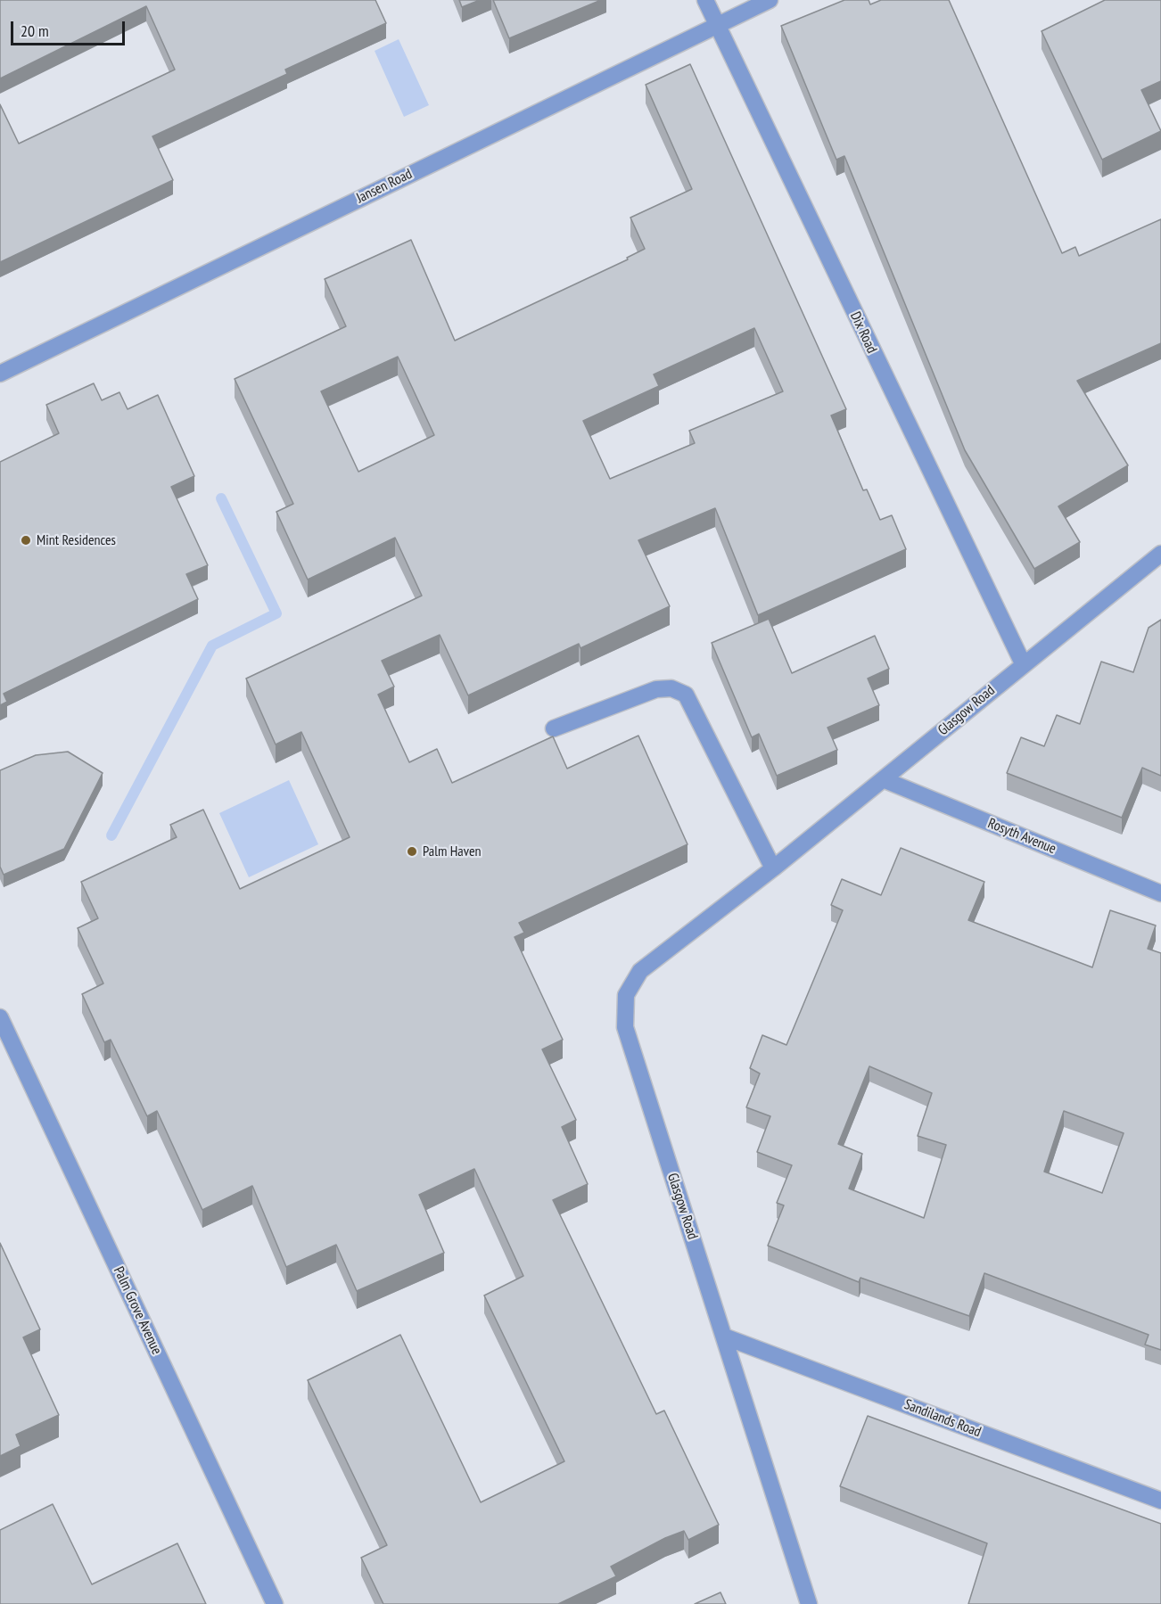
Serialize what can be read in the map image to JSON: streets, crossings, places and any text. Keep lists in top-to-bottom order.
{
  "streets": {
    "street": [
      "Jansen Road",
      "Dix Road",
      "Glasgow Road",
      "Rosyth Avenue",
      "Palm Grove Avenue",
      "Sandilands Road"
    ]
  },
  "crossings": [
    ["Jansen Road", "Dix Road"],
    ["Dix Road", "Glasgow Road"],
    ["Glasgow Road", "Rosyth Avenue"],
    ["Glasgow Road", "Sandilands Road"]
  ],
  "places": ["Mint Residences", "Palm Haven"],
  "scale_bar": "20 m"
}
